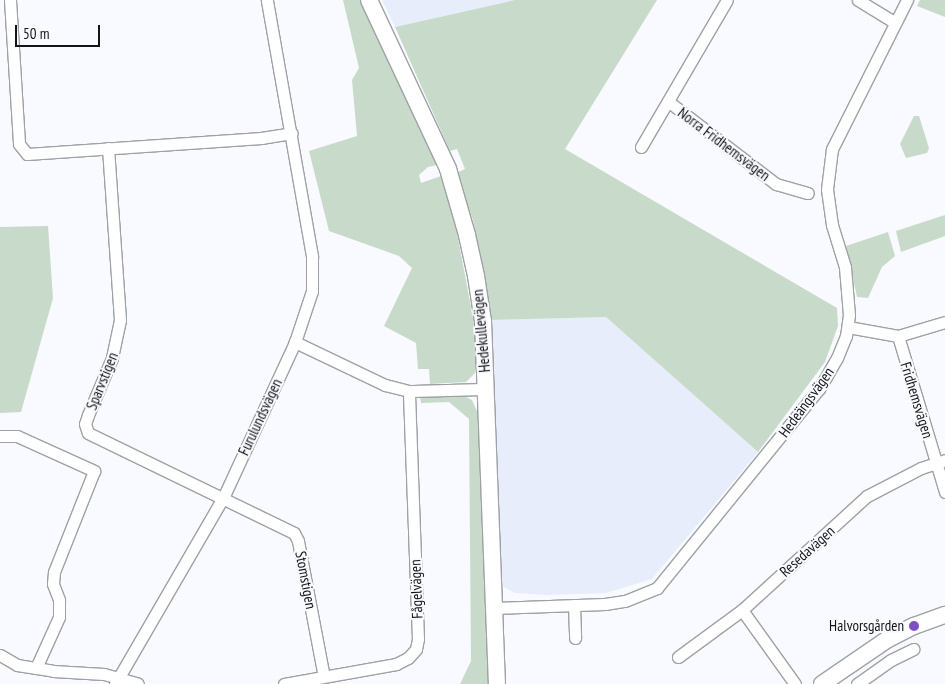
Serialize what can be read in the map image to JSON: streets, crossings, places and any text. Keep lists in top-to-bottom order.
{
  "streets": {
    "street": [
      "Norra Fridhemsvägen",
      "Hedekullevägen",
      "Sparvstigen",
      "Fridhemsvägen",
      "Hedeängsvägen",
      "Furulundsvägen",
      "Resedavägen",
      "Stomstigen",
      "Fågelvägen"
    ]
  },
  "crossings": [
    ["Hedekullevägen", "Hedeängsvägen"],
    ["Sparvstigen", "Furulundsvägen"],
    ["Sparvstigen", "Stomstigen"],
    ["Fridhemsvägen", "Resedavägen"],
    ["Furulundsvägen", "Stomstigen"],
    ["Stomstigen", "Fågelvägen"]
  ],
  "places": ["Halvorsgården"],
  "scale_bar": "50 m"
}
